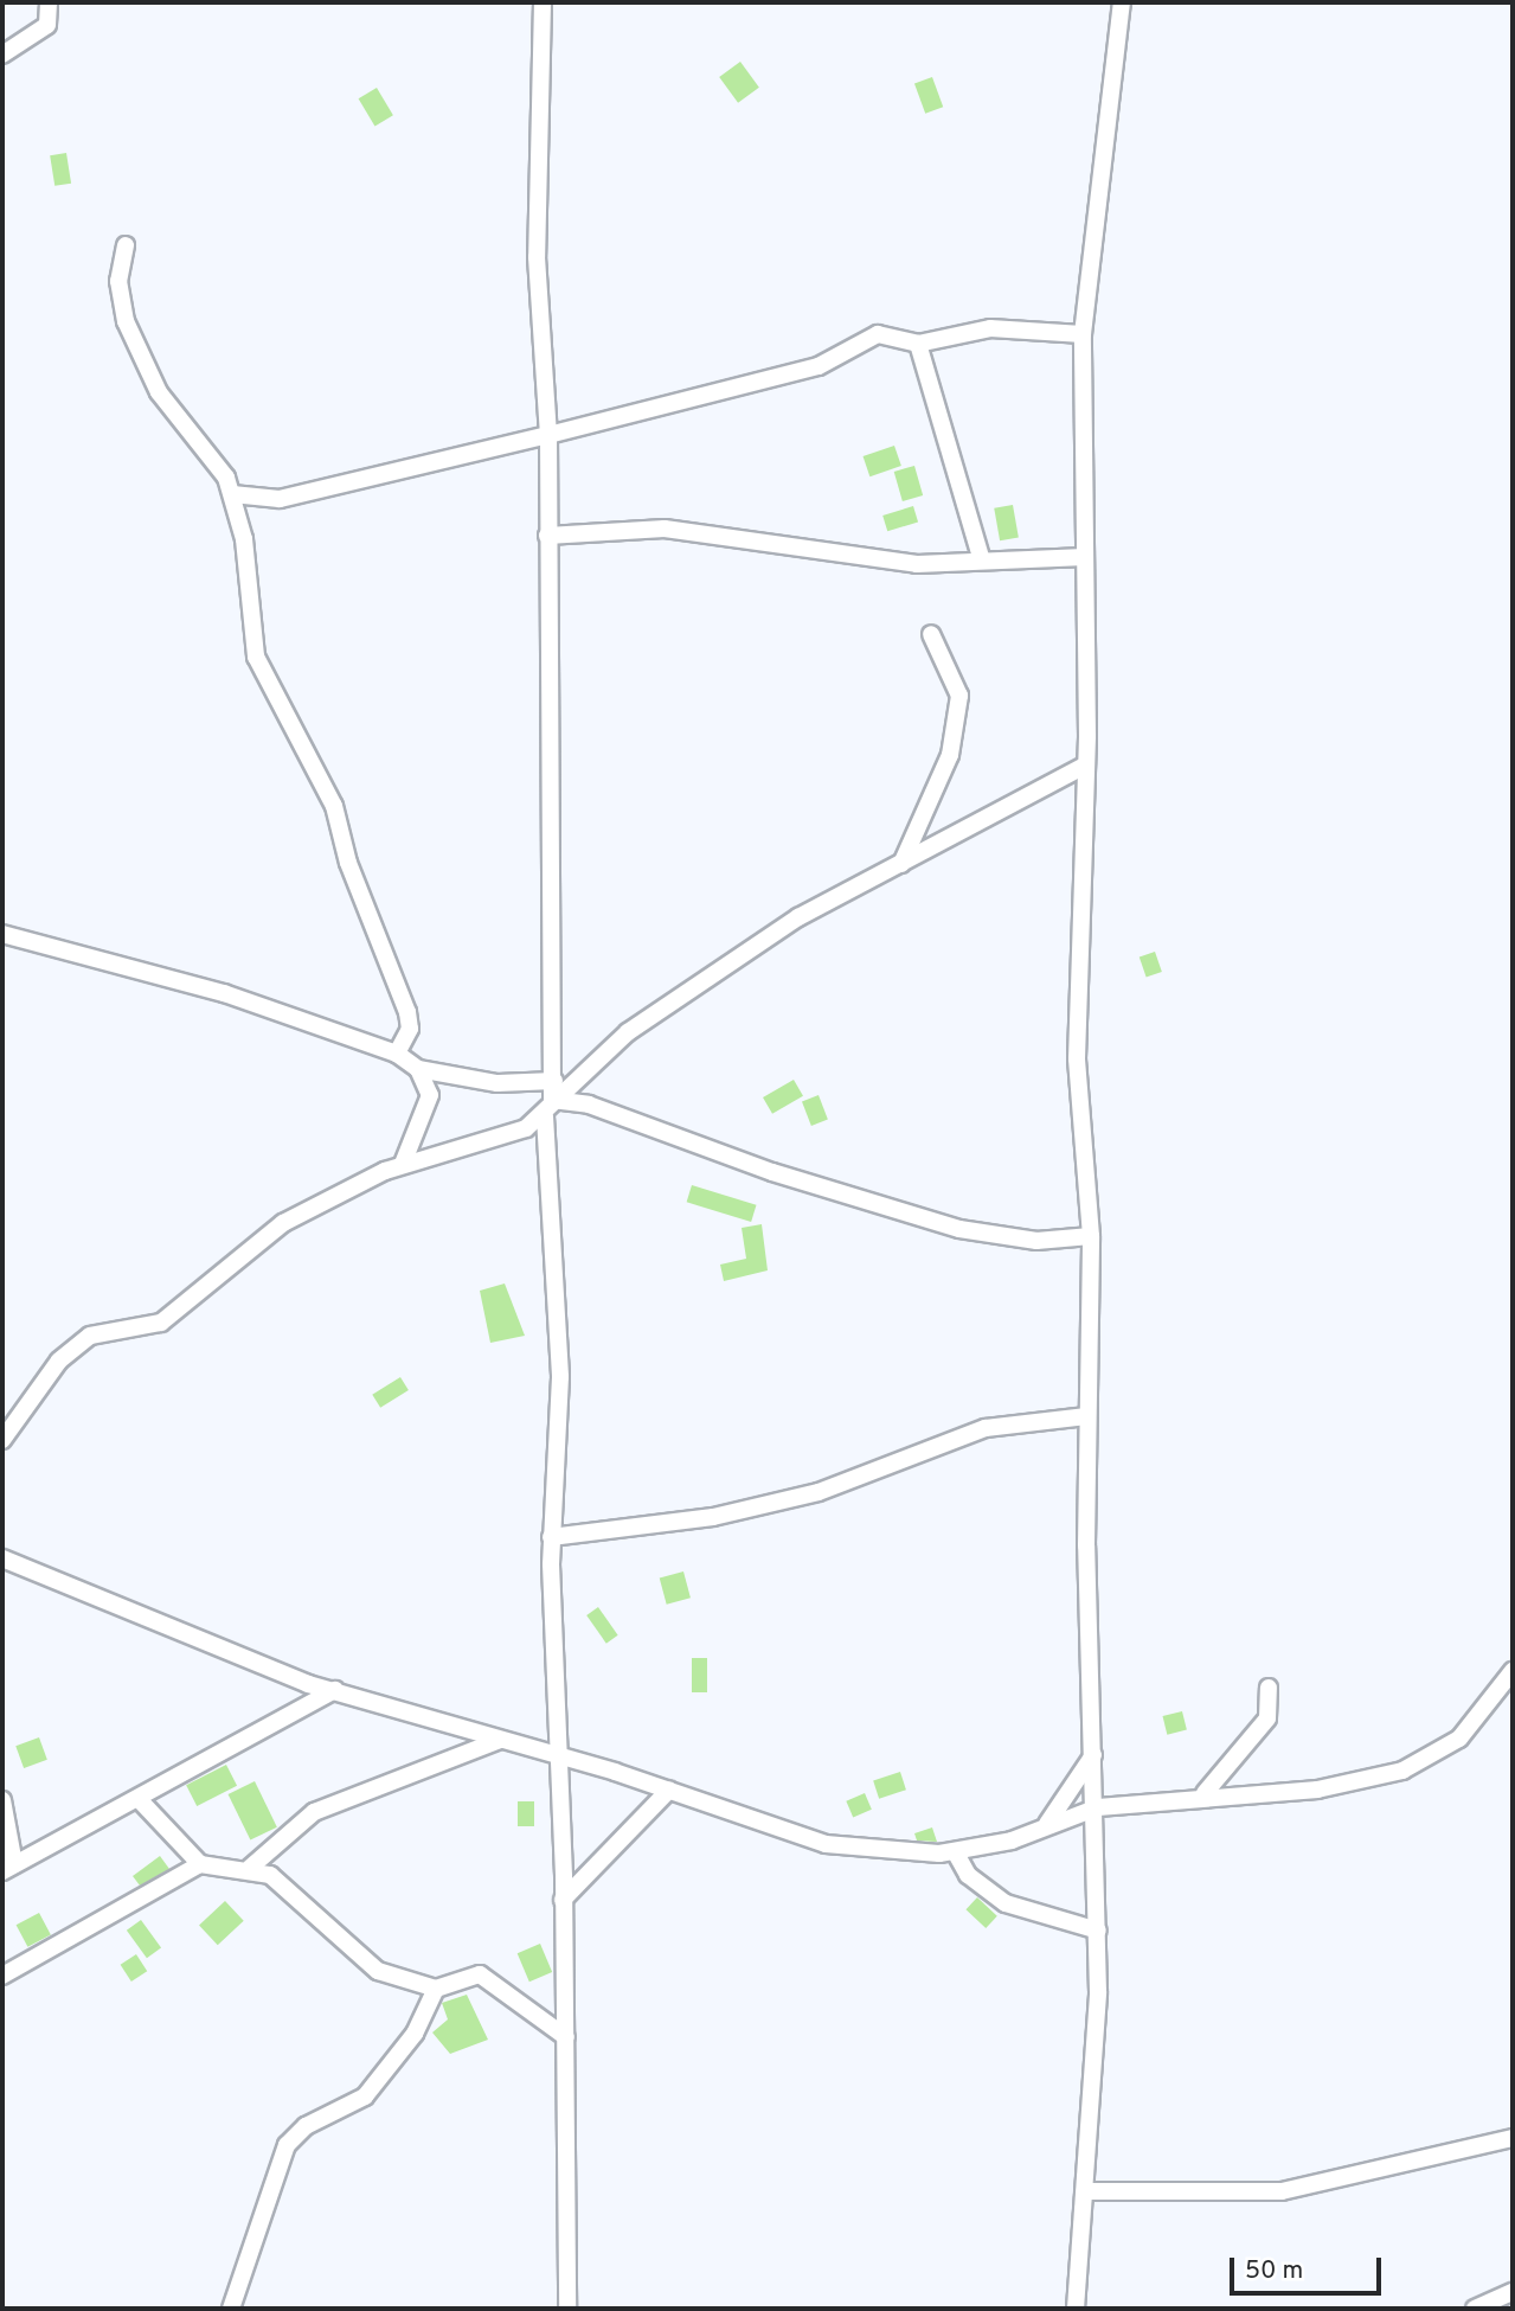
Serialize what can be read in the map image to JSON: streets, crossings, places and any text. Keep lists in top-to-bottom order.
{
  "scale_bar": "50 m"
}
